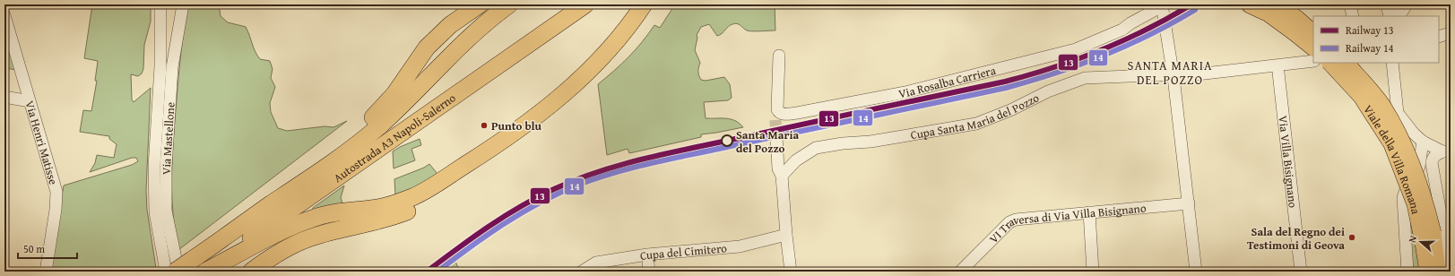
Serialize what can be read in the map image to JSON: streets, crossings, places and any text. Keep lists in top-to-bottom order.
{
  "streets": {
    "highway": ["Autostrada A3 Napoli-Salerno"],
    "main road": ["Viale della Villa Romana"],
    "street": [
      "Via Rosalba Carriera",
      "Cupa Santa Maria del Pozzo",
      "Via Mastellone",
      "Via Henri Matisse",
      "Via Villa Bisignano",
      "VI Traversa di Via Villa Bisignano",
      "Cupa del Cimitero"
    ]
  },
  "districts": ["SANTA MARIA DEL POZZO"],
  "places": ["Punto blu", "Santa Maria del Pozzo", "Sala del Regno dei Testimoni di Geova"],
  "lines": ["rail line 13", "rail line 14"],
  "legend": ["Railway 13", "Railway 14"],
  "scale_bar": "50 m",
  "north": "left"
}
